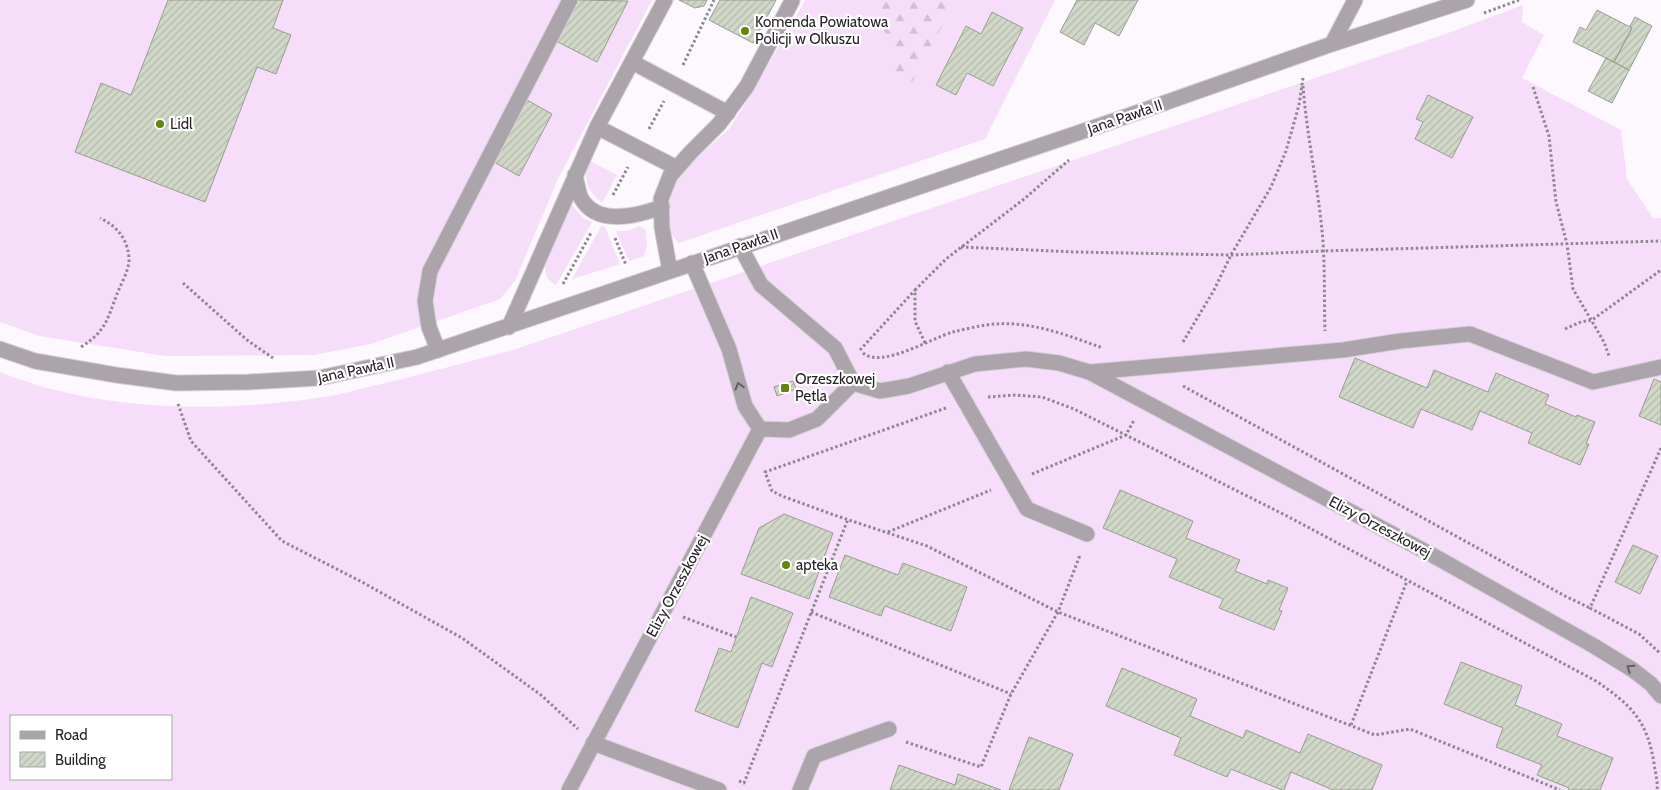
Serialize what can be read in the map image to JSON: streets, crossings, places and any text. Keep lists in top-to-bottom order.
{
  "streets": {
    "street": ["Jana Pawła II", "Elizy Orzeszkowej"]
  },
  "places": {
    "other": ["Komenda Powiatowa Policji w Olkuszu", "Lidl", "apteka"],
    "transit": ["Orzeszkowej Pętla"]
  },
  "legend": ["Road", "Building"]
}
